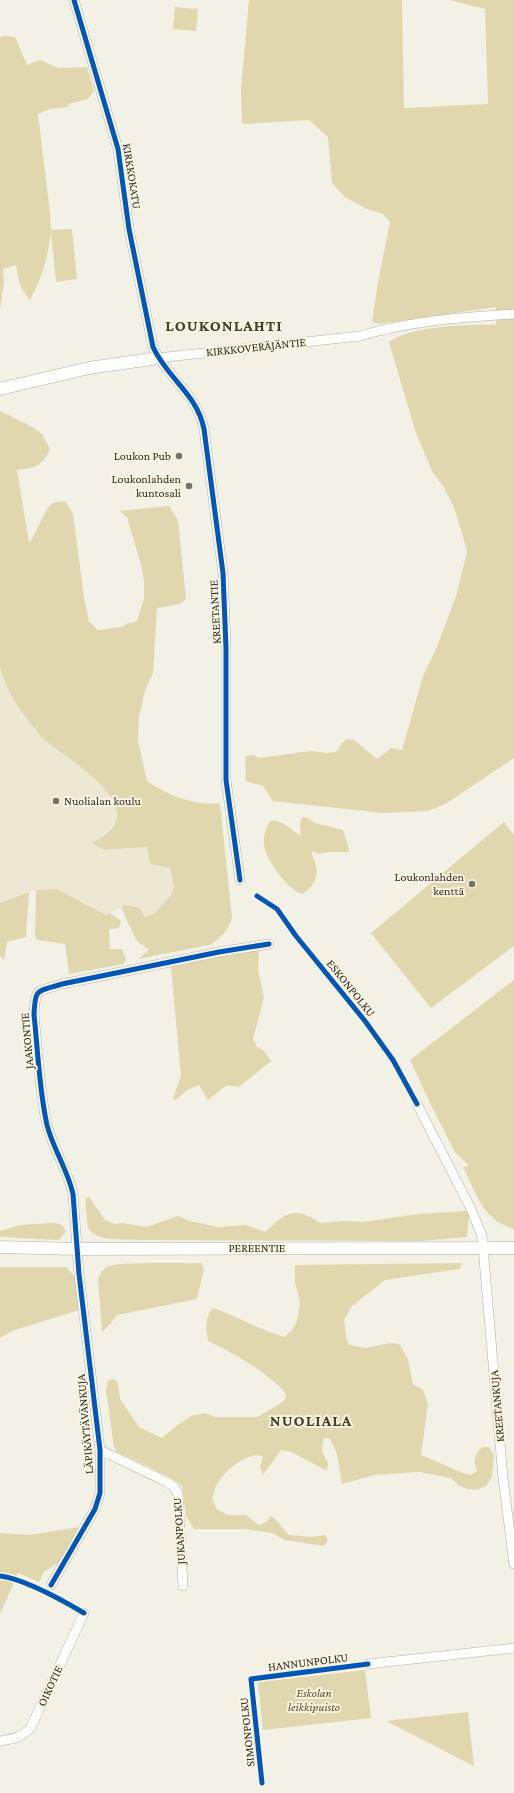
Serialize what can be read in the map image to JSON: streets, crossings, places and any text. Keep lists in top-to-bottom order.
{
  "streets": {
    "street": [
      "KIRKKOKATU",
      "KIRKKOVERÄJÄNTIE",
      "KREETANTIE",
      "JAAKONTIE",
      "PEREENTIE",
      "KREETANKUJA",
      "LÄPIKÄYTÄVÄNKUJA",
      "JUKANPOLKU",
      "OIKOTIE"
    ],
    "cycle path": ["ESKONPOLKU", "HANNUNPOLKU"]
  },
  "crossings": [
    ["KIRKKOKATU", "KIRKKOVERÄJÄNTIE"],
    ["KIRKKOKATU", "KREETANTIE"],
    ["KIRKKOVERÄJÄNTIE", "KREETANTIE"],
    ["JAAKONTIE", "PEREENTIE"],
    ["JAAKONTIE", "LÄPIKÄYTÄVÄNKUJA"],
    ["PEREENTIE", "KREETANKUJA"],
    ["PEREENTIE", "LÄPIKÄYTÄVÄNKUJA"],
    ["LÄPIKÄYTÄVÄNKUJA", "JUKANPOLKU"]
  ],
  "districts": ["LOUKONLAHTI", "NUOLIALA"],
  "parks": ["Eskolan leikkipuisto"],
  "places": [
    "Loukon Pub",
    "Loukonlahden kuntosali",
    "Nuolialan koulu",
    "Loukonlahden kenttä"
  ]
}
